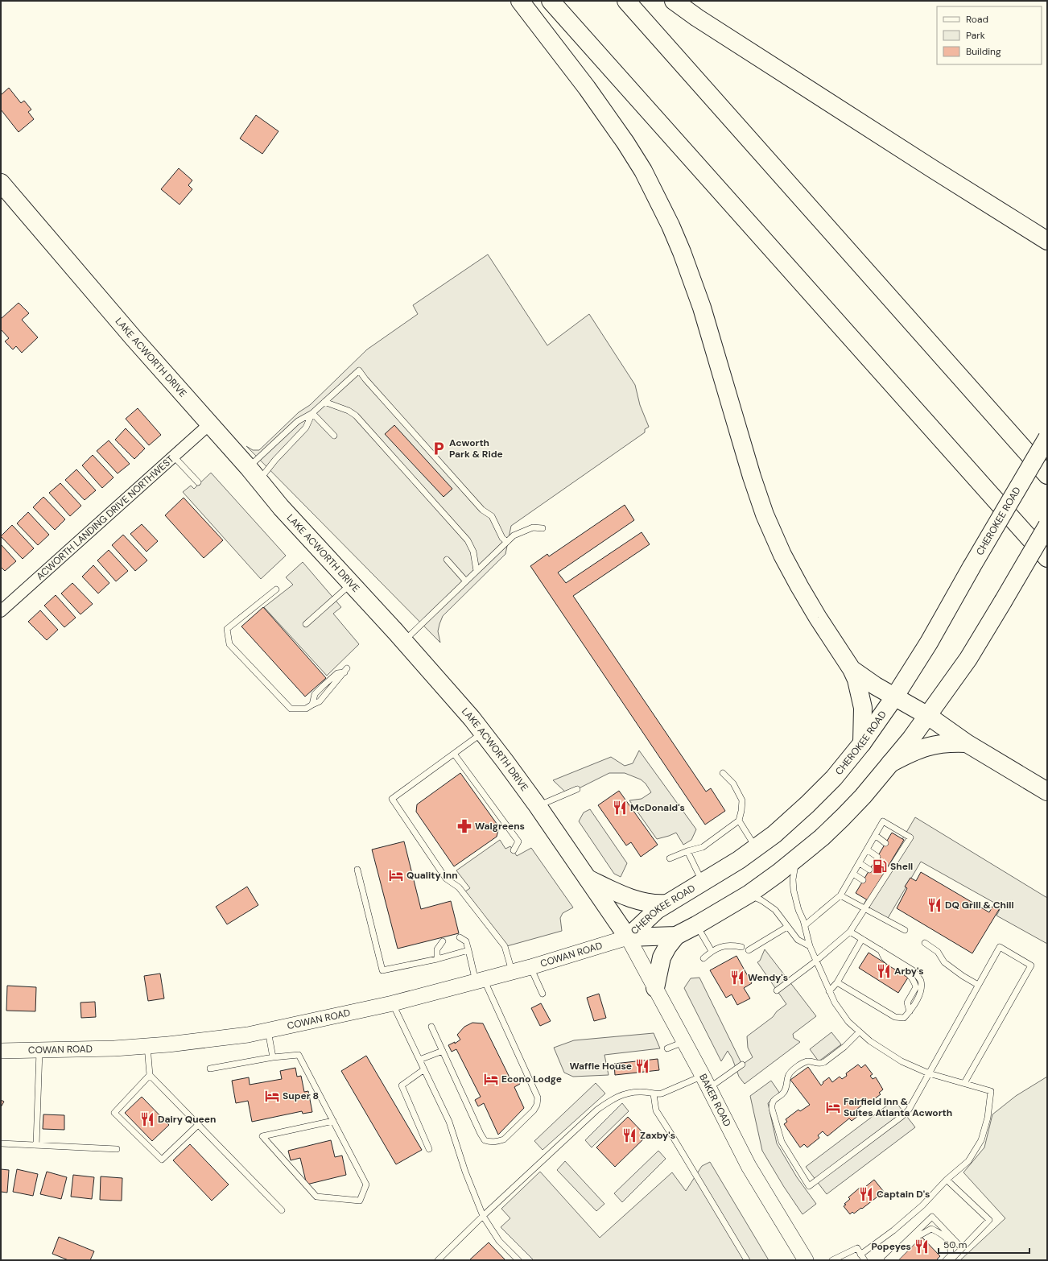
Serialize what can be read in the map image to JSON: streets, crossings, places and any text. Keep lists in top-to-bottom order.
{
  "streets": {
    "main road": [
      "LAKE ACWORTH DRIVE",
      "CHEROKEE ROAD",
      "COWAN ROAD",
      "BAKER ROAD"
    ],
    "street": ["ACWORTH LANDING DRIVE NORTHWEST"]
  },
  "crossings": [
    ["LAKE ACWORTH DRIVE", "ACWORTH LANDING DRIVE NORTHWEST"],
    ["LAKE ACWORTH DRIVE", "CHEROKEE ROAD"],
    ["LAKE ACWORTH DRIVE", "COWAN ROAD"],
    ["LAKE ACWORTH DRIVE", "BAKER ROAD"],
    ["CHEROKEE ROAD", "COWAN ROAD"],
    ["CHEROKEE ROAD", "BAKER ROAD"],
    ["COWAN ROAD", "BAKER ROAD"]
  ],
  "places": {
    "parking": ["Acworth Park & Ride"],
    "restaurant": [
      "McDonald's",
      "DQ Grill & Chill",
      "Arby's",
      "Wendy's",
      "Waffle House",
      "Dairy Queen",
      "Zaxby's",
      "Captain D's",
      "Popeyes"
    ],
    "pharmacy": ["Walgreens"],
    "fuel station": ["Shell"],
    "hotel": [
      "Quality Inn",
      "Econo Lodge",
      "Super 8",
      "Fairfield Inn & Suites Atlanta Acworth"
    ]
  },
  "legend": ["Road", "Park", "Building"],
  "scale_bar": "50 m"
}
